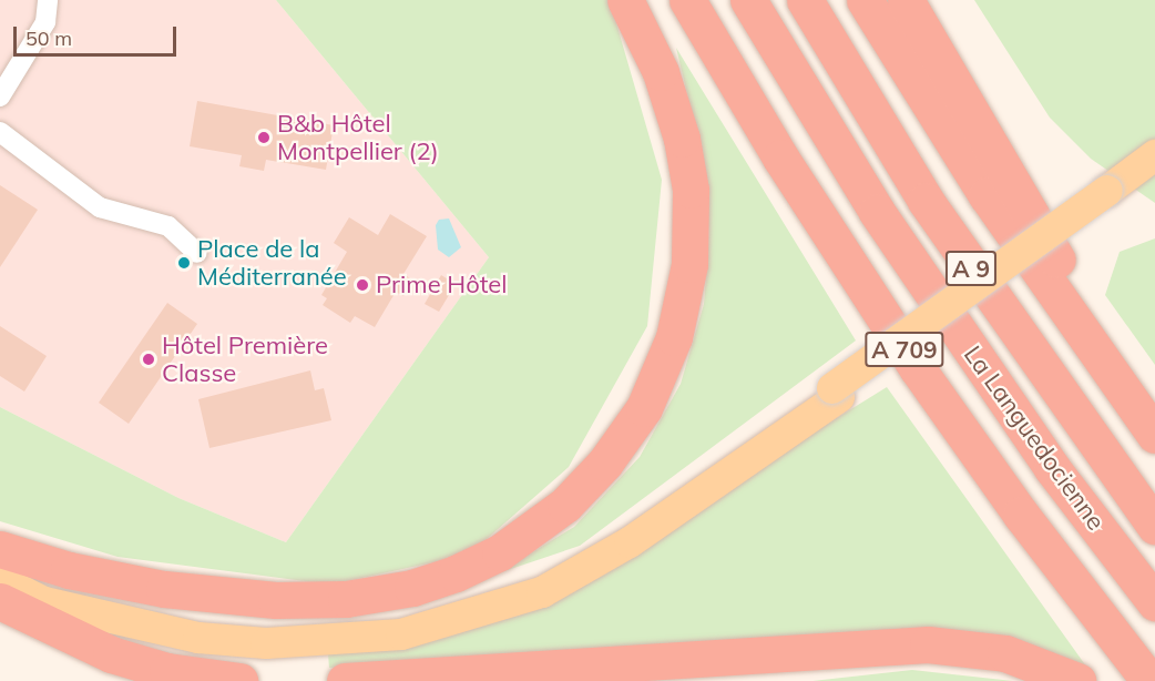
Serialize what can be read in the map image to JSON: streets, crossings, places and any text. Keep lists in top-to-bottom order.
{
  "streets": {
    "highway": ["A 9", "A 709", "La Languedocienne"]
  },
  "places": [
    "B&b Hôtel Montpellier (2)",
    "Place de la Méditerranée",
    "Prime Hôtel",
    "Hôtel Première Classe"
  ],
  "scale_bar": "50 m"
}
